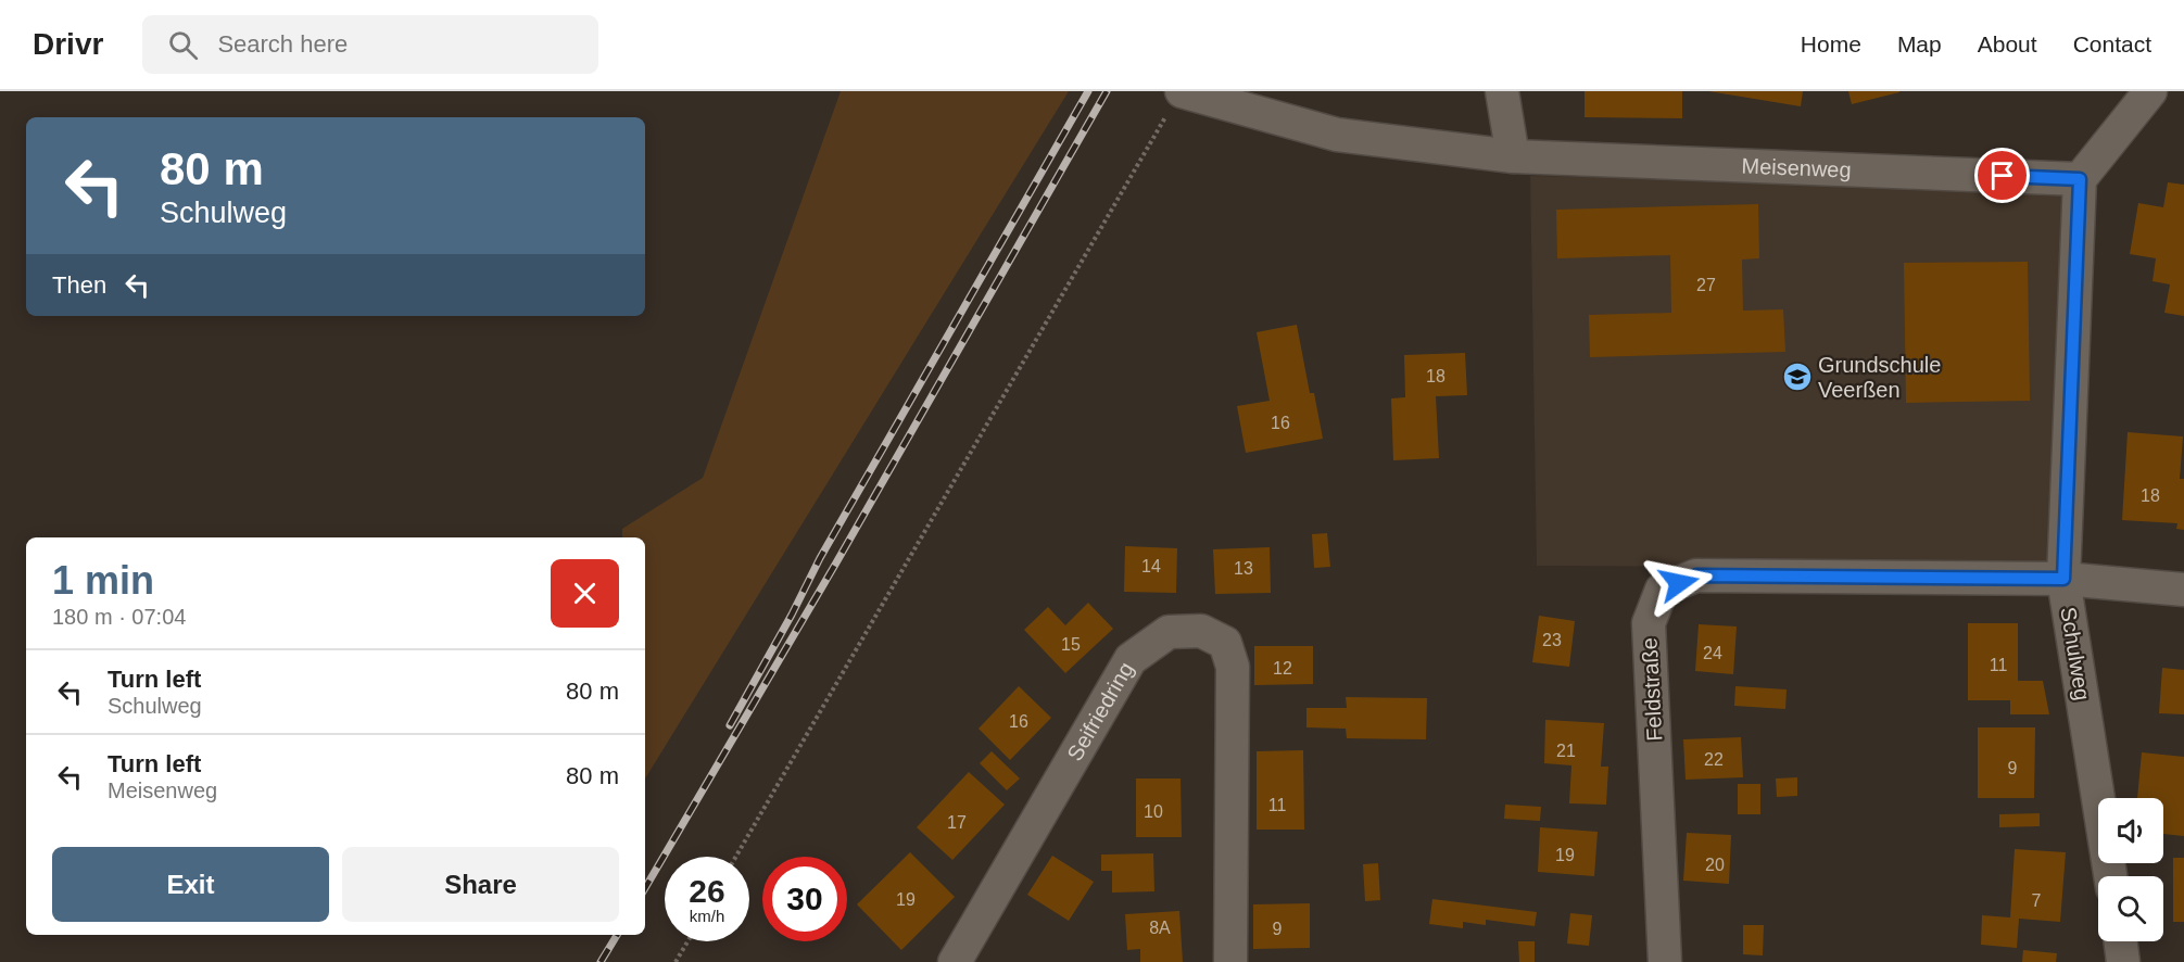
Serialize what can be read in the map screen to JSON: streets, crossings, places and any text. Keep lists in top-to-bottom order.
{
  "streets": {
    "street": [
      "Meisenweg",
      "Schulweg",
      "Feldstraße",
      "Seifriedring"
    ]
  },
  "crossings": [
    ["Meisenweg", "Schulweg"],
    ["Schulweg", "Feldstraße"]
  ],
  "places": {
    "school or university": ["Grundschule Veerßen"]
  },
  "house_numbers": [
    "27",
    "18",
    "16",
    "18",
    "14",
    "13",
    "23",
    "15",
    "24",
    "11",
    "12",
    "16",
    "21",
    "22",
    "9",
    "11",
    "10",
    "17",
    "19",
    "20",
    "19",
    "7",
    "8A",
    "9"
  ],
  "page": {
    "header": "Drivr",
    "search": "Search here",
    "nav": [
      "Home",
      "Map",
      "About",
      "Contact"
    ],
    "turn": ["80 m", "Schulweg"],
    "then": "Then",
    "heading": ["1 min", "180 m · 07:04"],
    "list": [
      {
        "name": "Turn left",
        "note": "Schulweg",
        "value": "80 m"
      },
      {
        "name": "Turn left",
        "note": "Meisenweg",
        "value": "80 m"
      }
    ],
    "buttons": ["Exit", "Share"],
    "speed": "26 km/h",
    "limit": "30"
  }
}
